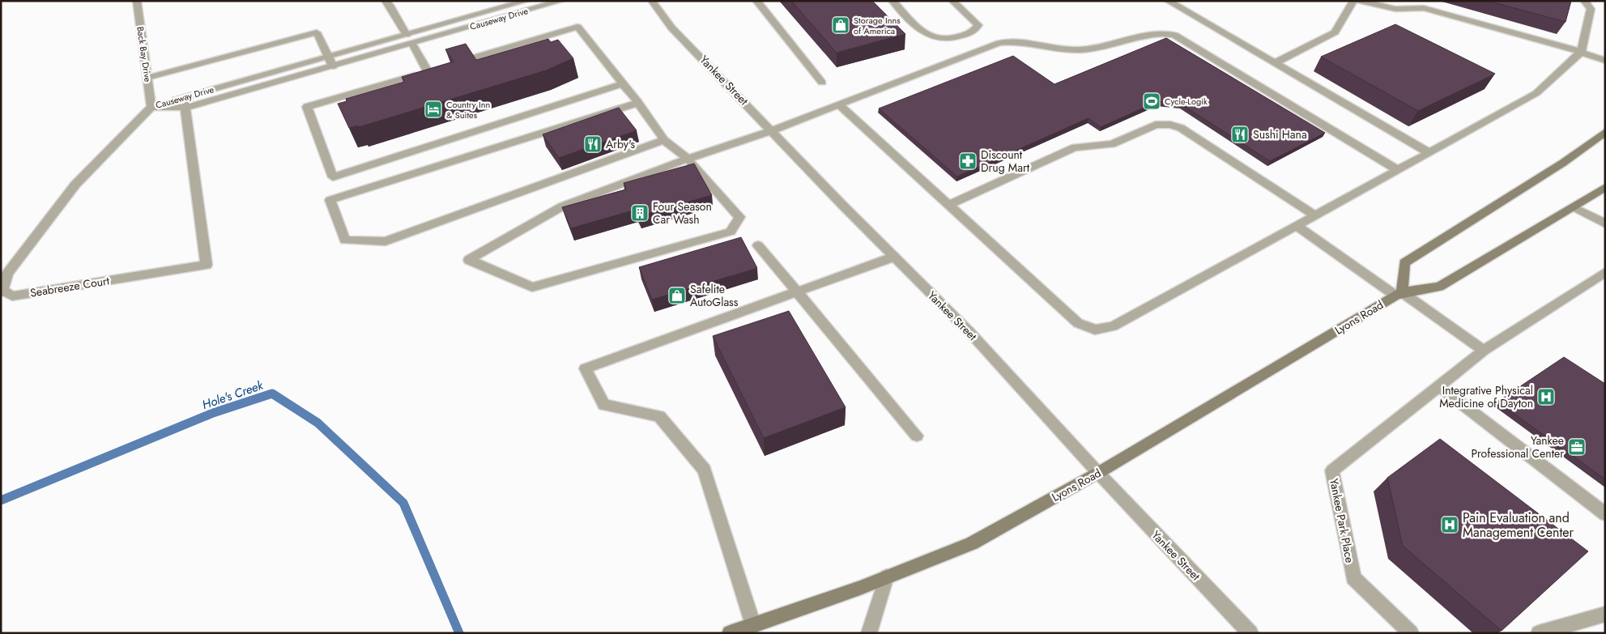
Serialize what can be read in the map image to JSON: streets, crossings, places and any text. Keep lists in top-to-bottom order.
{
  "streets": {
    "main road": ["Lyons Road"],
    "street": [
      "Causeway Drive",
      "Back Bay Drive",
      "Yankee Street",
      "Seabreeze Court",
      "Yankee Park Place"
    ]
  },
  "crossings": [
    ["Causeway Drive", "Back Bay Drive"],
    ["Causeway Drive", "Seabreeze Court"],
    ["Back Bay Drive", "Seabreeze Court"],
    ["Yankee Street", "Lyons Road"]
  ],
  "water": ["Hole's Creek"],
  "places": {
    "shop": ["Storage Inns of America", "Safelite AutoGlass"],
    "sports": ["Cycle-Logik"],
    "hotel": ["Country Inn & Suites"],
    "restaurant": ["Sushi Hana", "Arby's"],
    "pharmacy": ["Discount Drug Mart"],
    "building": ["Four Season Car Wash"],
    "hospital": ["Integrative Physical Medicine of Dayton", "Pain Evaluation and Management Center"],
    "office": ["Yankee Professional Center"]
  }
}
